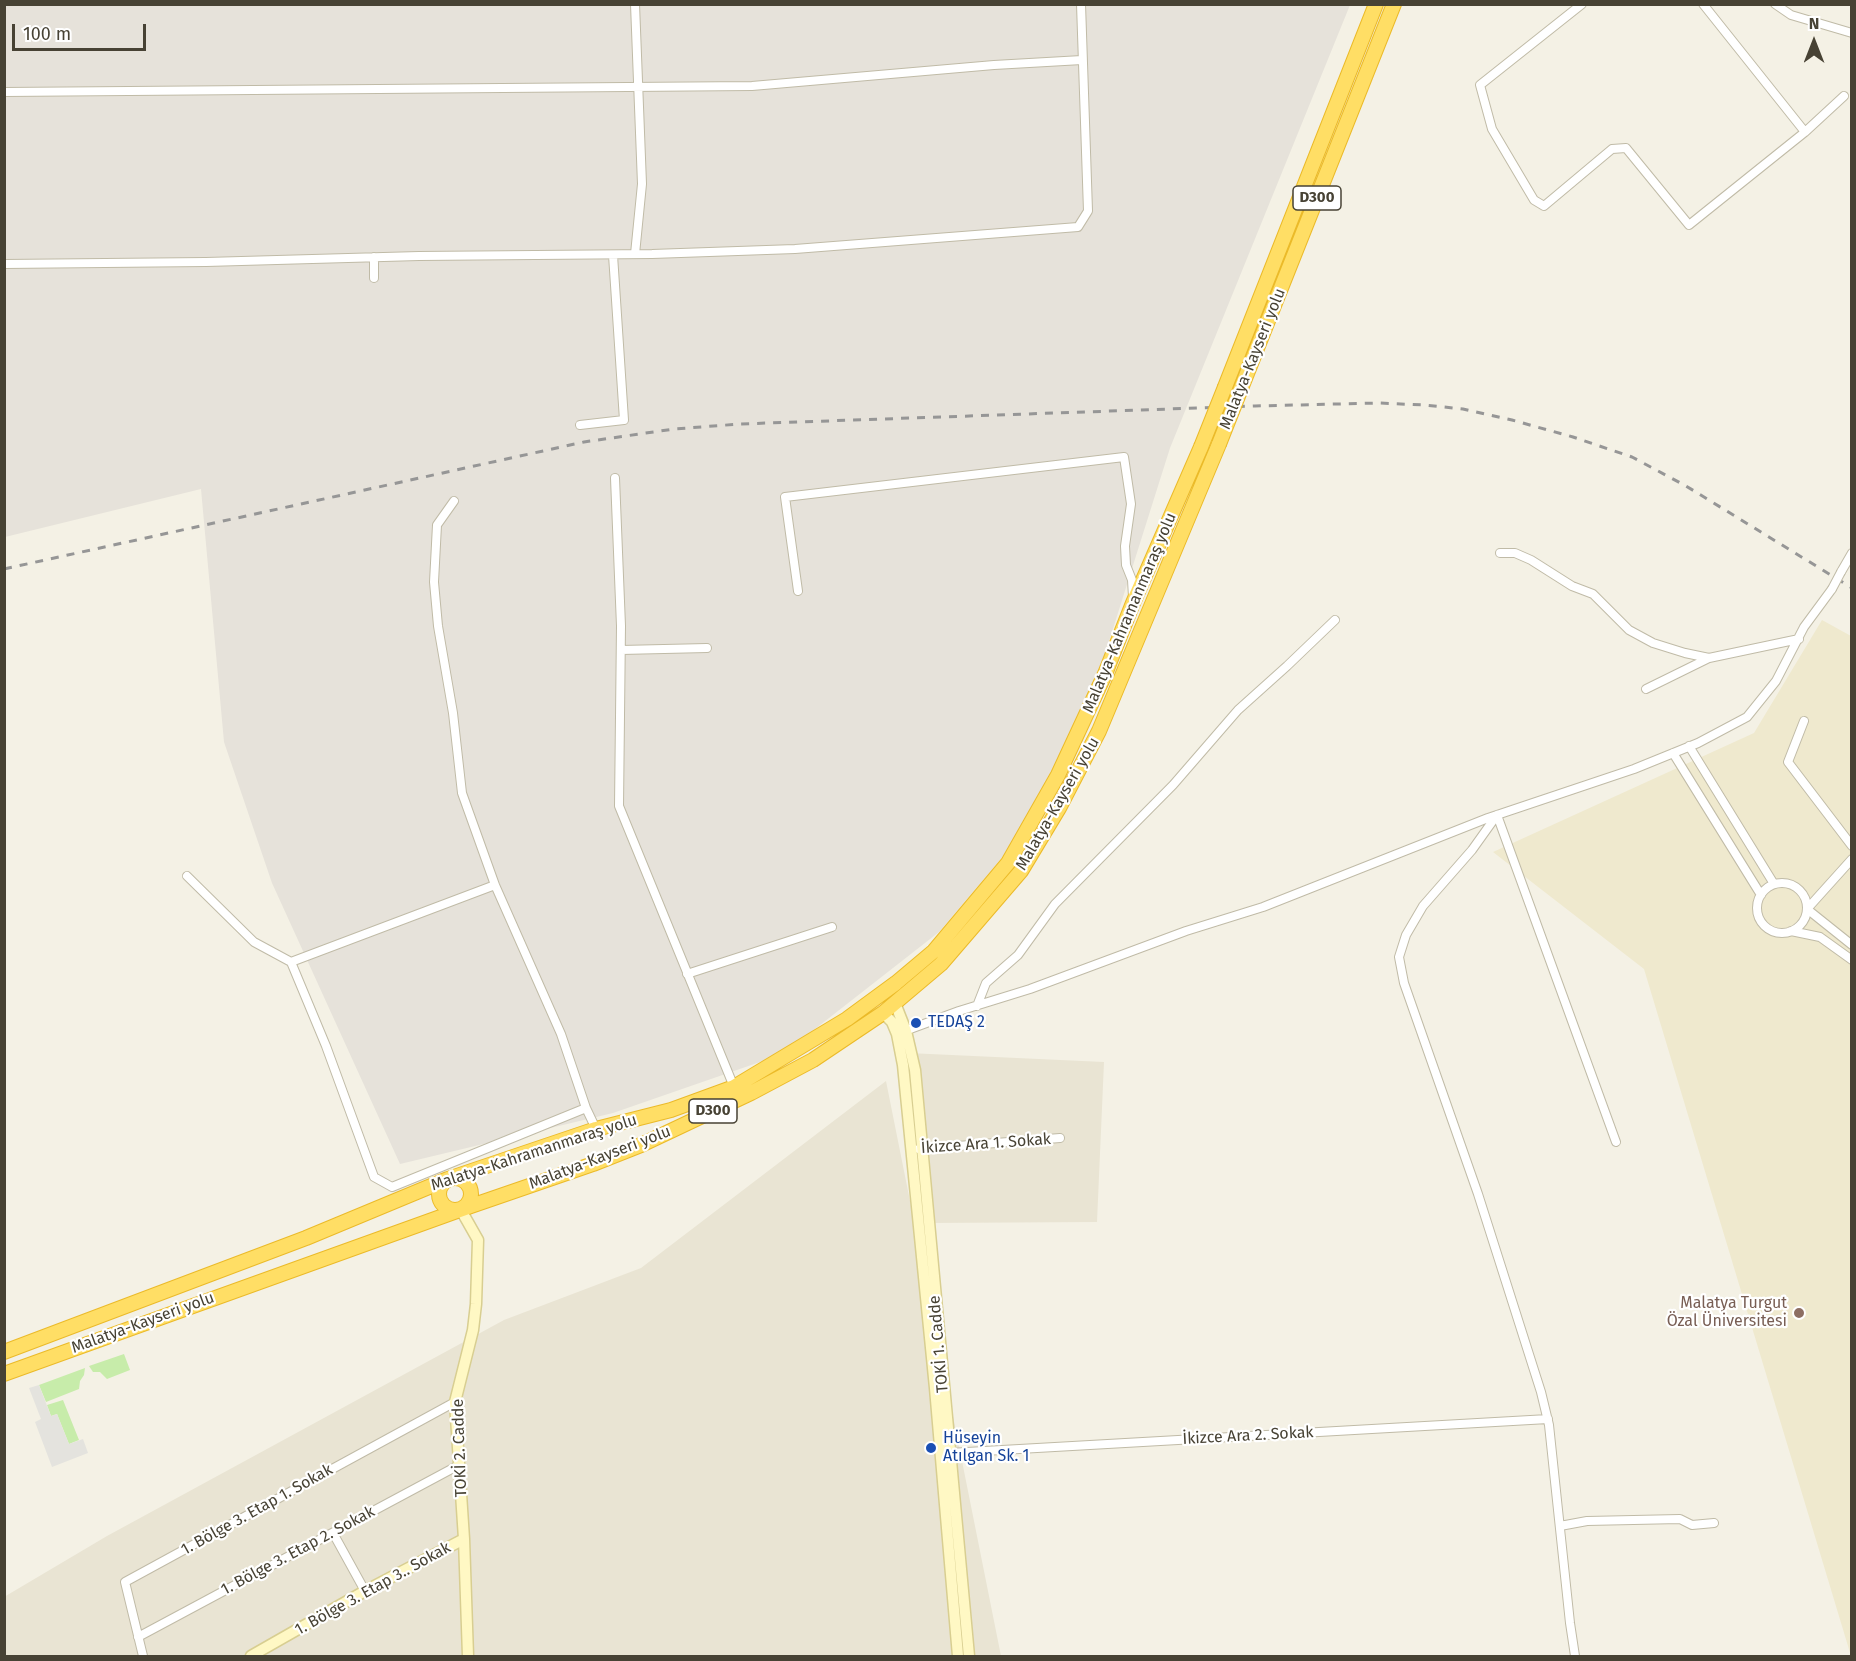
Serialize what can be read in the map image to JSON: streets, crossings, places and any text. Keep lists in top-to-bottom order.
{
  "streets": {
    "highway": ["D300", "Malatya-Kayseri yolu", "Malatya-Kahramanmaraş yolu"],
    "main road": ["TOKİ 1. Cadde", "TOKİ 2. Cadde", "1. Bölge 3. Etap 3.. Sokak"],
    "street": [
      "İkizce Ara 1. Sokak",
      "İkizce Ara 2. Sokak",
      "1. Bölge 3. Etap 1. Sokak",
      "1. Bölge 3. Etap 2. Sokak"
    ]
  },
  "crossings": [
    ["Malatya-Kayseri yolu", "Malatya-Kahramanmaraş yolu"],
    ["Malatya-Kayseri yolu", "TOKİ 2. Cadde"],
    ["Malatya-Kahramanmaraş yolu", "TOKİ 2. Cadde"],
    ["İkizce Ara 1. Sokak", "TOKİ 1. Cadde"],
    ["TOKİ 1. Cadde", "İkizce Ara 2. Sokak"],
    ["TOKİ 2. Cadde", "1. Bölge 3. Etap 1. Sokak"],
    ["TOKİ 2. Cadde", "1. Bölge 3. Etap 2. Sokak"],
    ["TOKİ 2. Cadde", "1. Bölge 3. Etap 3.. Sokak"],
    ["1. Bölge 3. Etap 1. Sokak", "1. Bölge 3. Etap 2. Sokak"]
  ],
  "places": ["TEDAŞ 2", "Malatya Turgut Özal Üniversitesi", "Hüseyin Atılgan Sk. 1"],
  "scale_bar": "100 m",
  "north": "top"
}
